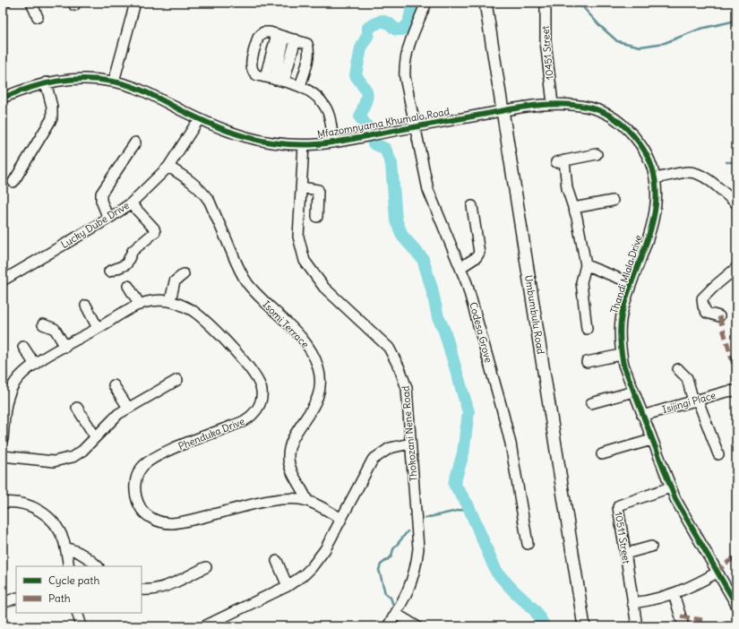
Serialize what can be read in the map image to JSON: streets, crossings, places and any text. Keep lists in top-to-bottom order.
{
  "streets": {
    "main road": ["Umbumbulu Road"],
    "street": [
      "10451 Street",
      "Mfazomnyama Khumalo Road",
      "Lucky Dube Drive",
      "Thandi Mlala Drive",
      "Isomi Terrace",
      "Codesa Grove",
      "Isijingi Place",
      "Phenduka Drive",
      "Thokozani Nene Road",
      "10511 Street"
    ]
  },
  "crossings": [
    ["10451 Street", "Thandi Mlala Drive"],
    ["Mfazomnyama Khumalo Road", "Lucky Dube Drive"],
    ["Mfazomnyama Khumalo Road", "Thandi Mlala Drive"],
    ["Mfazomnyama Khumalo Road", "Umbumbulu Road"],
    ["Mfazomnyama Khumalo Road", "Codesa Grove"],
    ["Mfazomnyama Khumalo Road", "Thokozani Nene Road"],
    ["Lucky Dube Drive", "Isomi Terrace"],
    ["Thandi Mlala Drive", "Umbumbulu Road"],
    ["Thandi Mlala Drive", "Isijingi Place"],
    ["Thandi Mlala Drive", "10511 Street"],
    ["Isomi Terrace", "Phenduka Drive"]
  ],
  "legend": ["Cycle path", "Path"]
}
